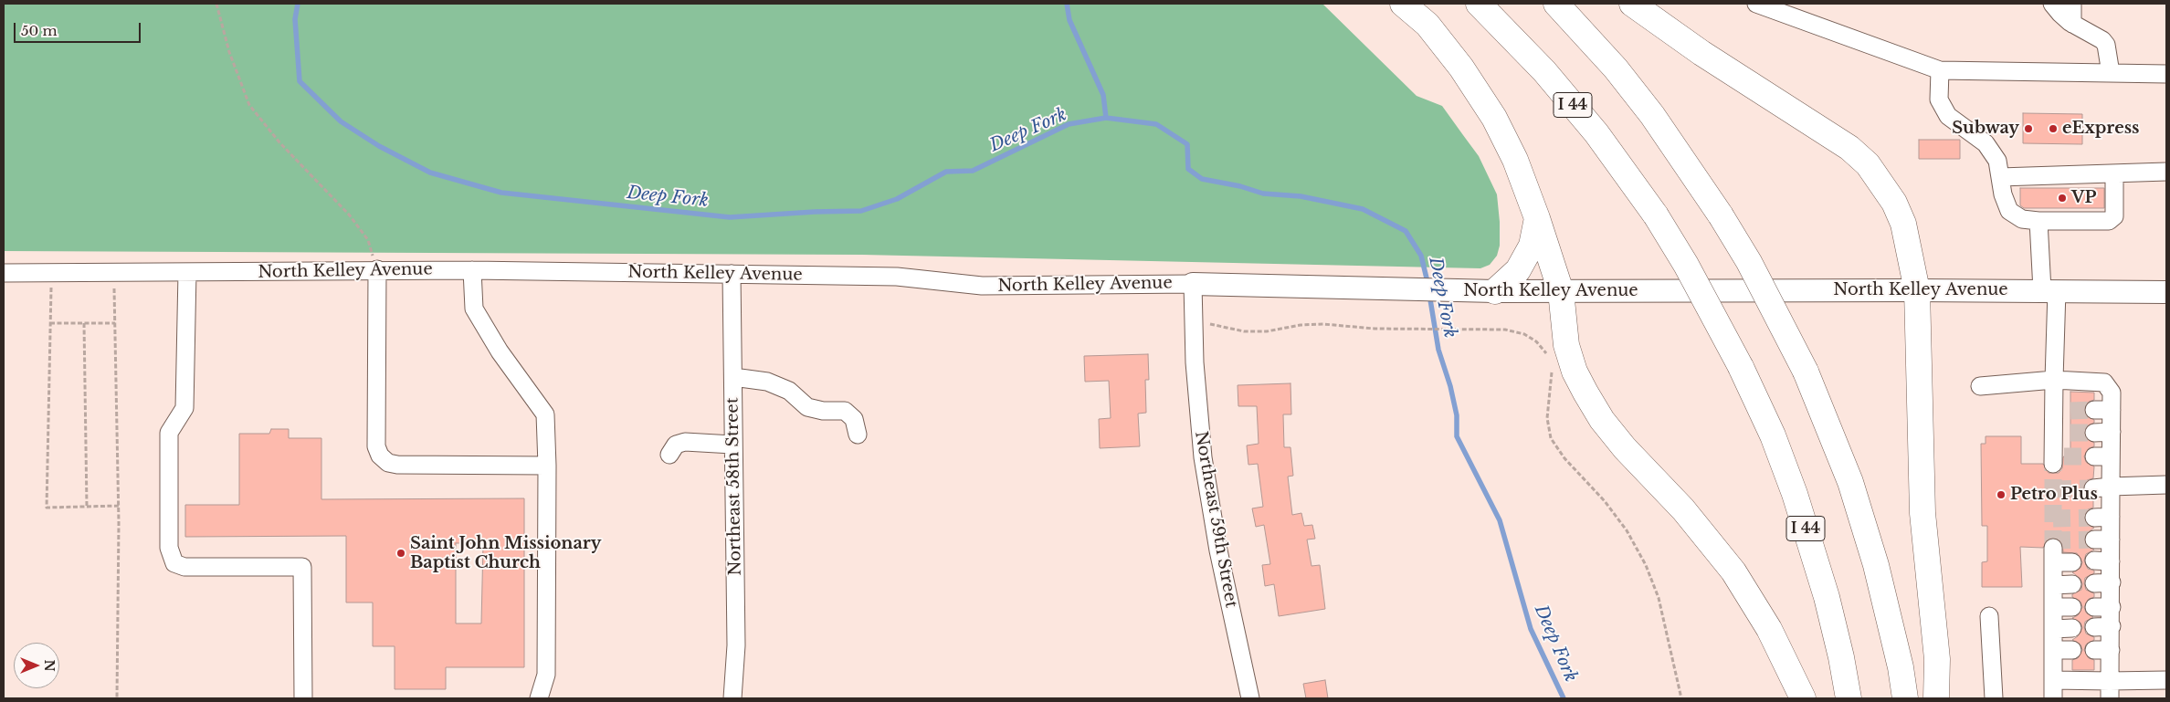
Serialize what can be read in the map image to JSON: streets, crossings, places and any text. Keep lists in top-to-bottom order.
{
  "streets": {
    "highway": ["I 44"],
    "main road": ["North Kelley Avenue"],
    "street": ["Northeast 58th Street", "Northeast 59th Street"]
  },
  "crossings": [
    ["North Kelley Avenue", "Northeast 58th Street"],
    ["North Kelley Avenue", "Northeast 59th Street"]
  ],
  "water": ["Deep Fork"],
  "places": [
    "Subway",
    "eExpress",
    "VP",
    "Petro Plus",
    "Saint John Missionary Baptist Church"
  ],
  "scale_bar": "50 m",
  "north": "right"
}
